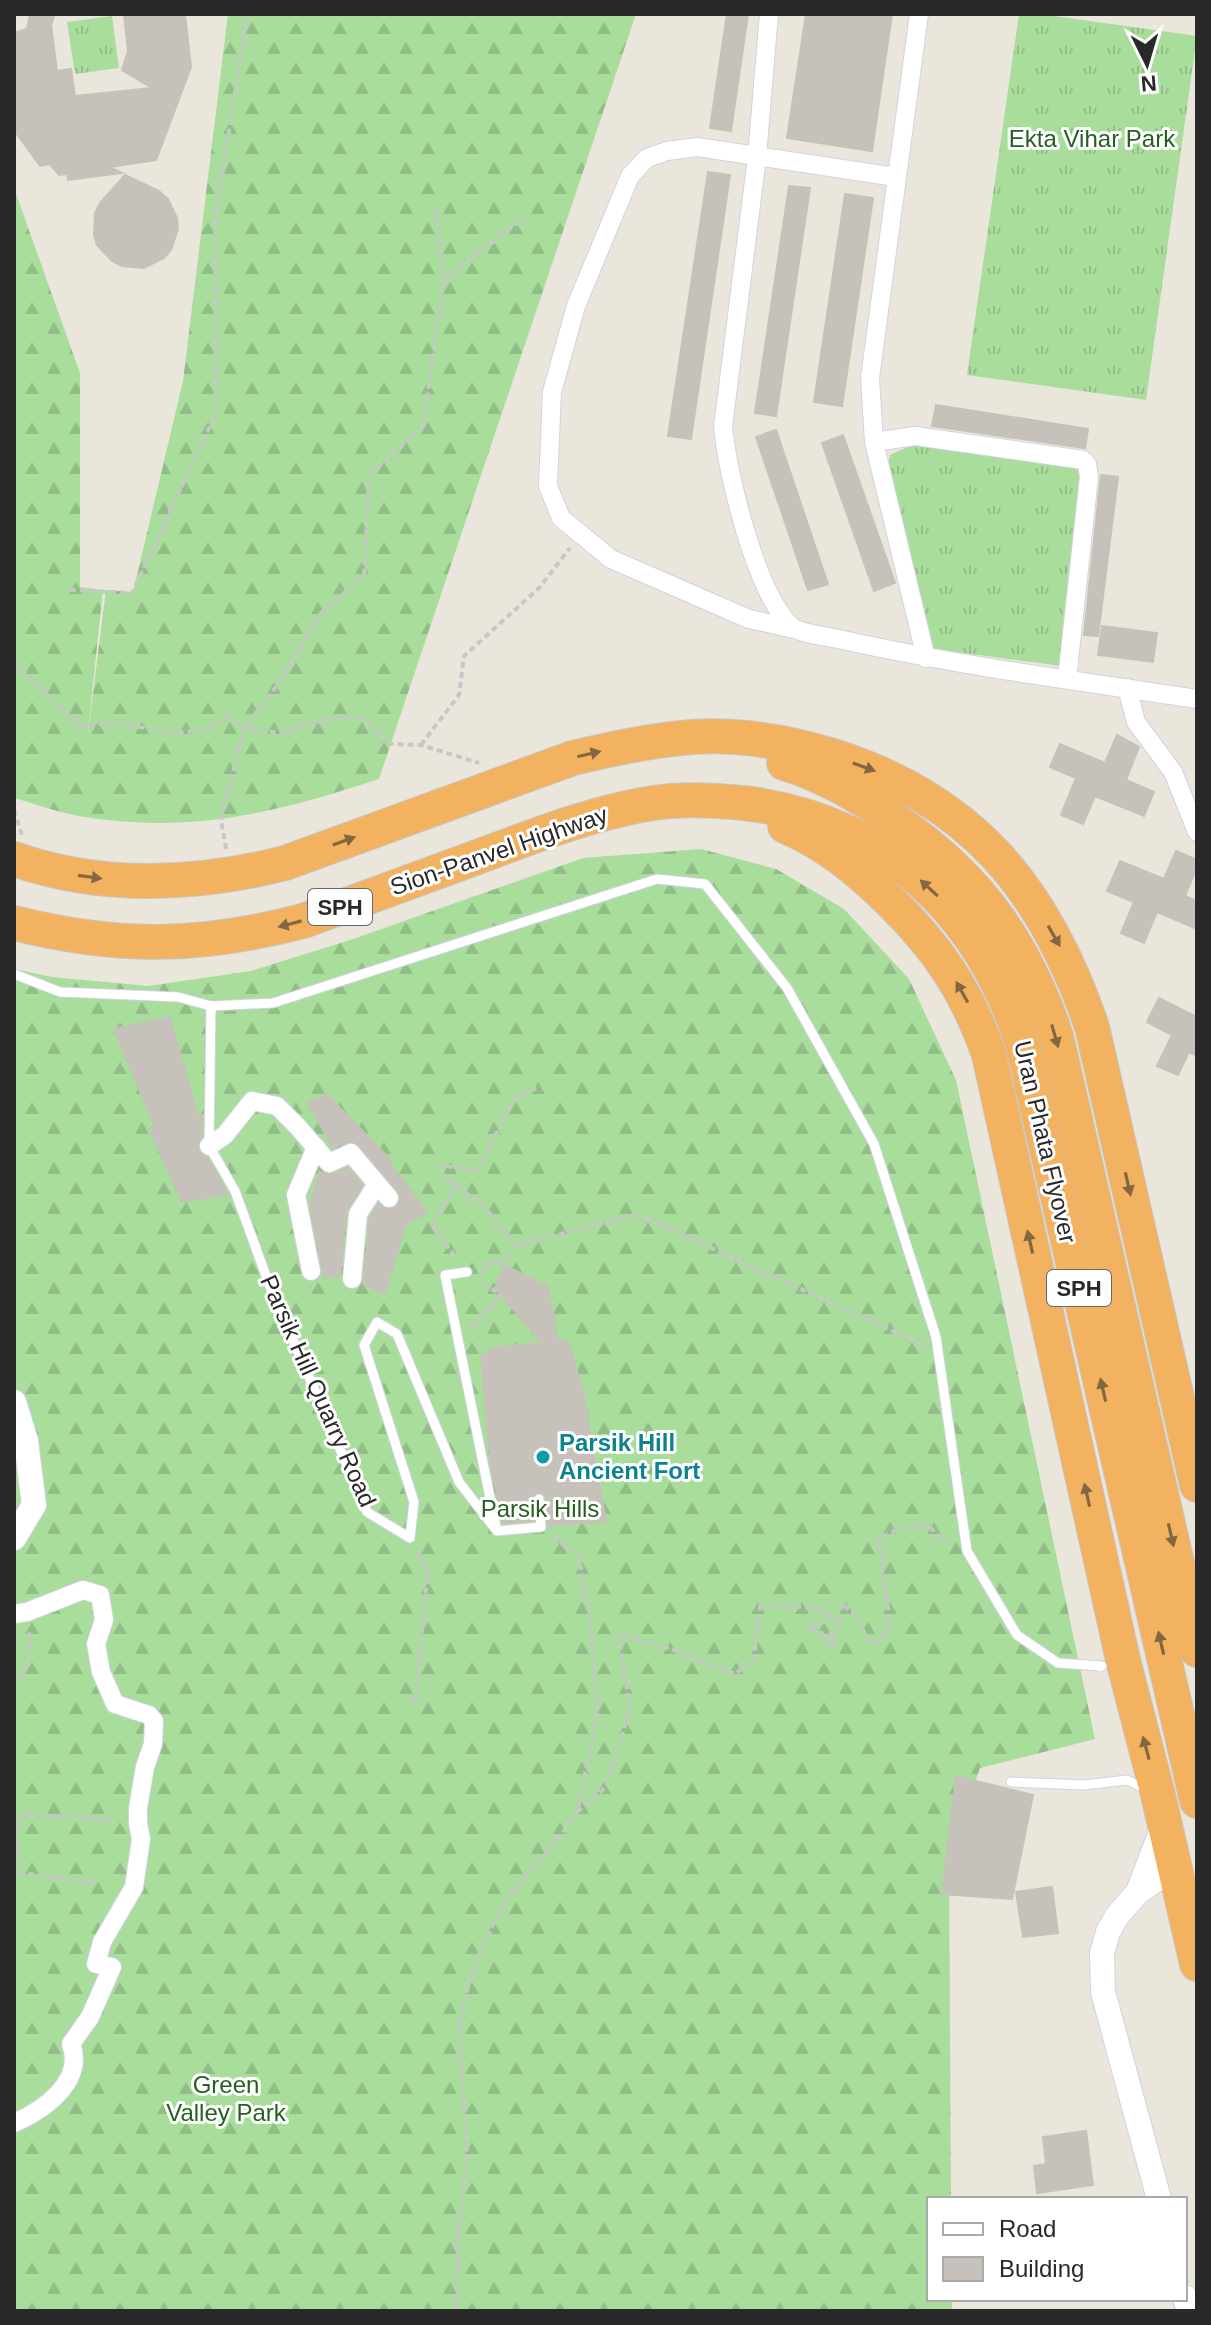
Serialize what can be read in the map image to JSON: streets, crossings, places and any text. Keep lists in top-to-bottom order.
{
  "streets": {
    "highway": ["Sion-Panvel Highway", "SPH", "Uran Phata Flyover"],
    "lane": ["Parsik Hill Quarry Road"]
  },
  "crossings": [
    ["Sion-Panvel Highway", "Uran Phata Flyover"],
    ["SPH", "Uran Phata Flyover"]
  ],
  "parks": ["Ekta Vihar Park", "Parsik Hills", "Green Valley Park"],
  "places": ["Parsik Hill Ancient Fort"],
  "legend": ["Road", "Building"],
  "north": "bottom"
}
